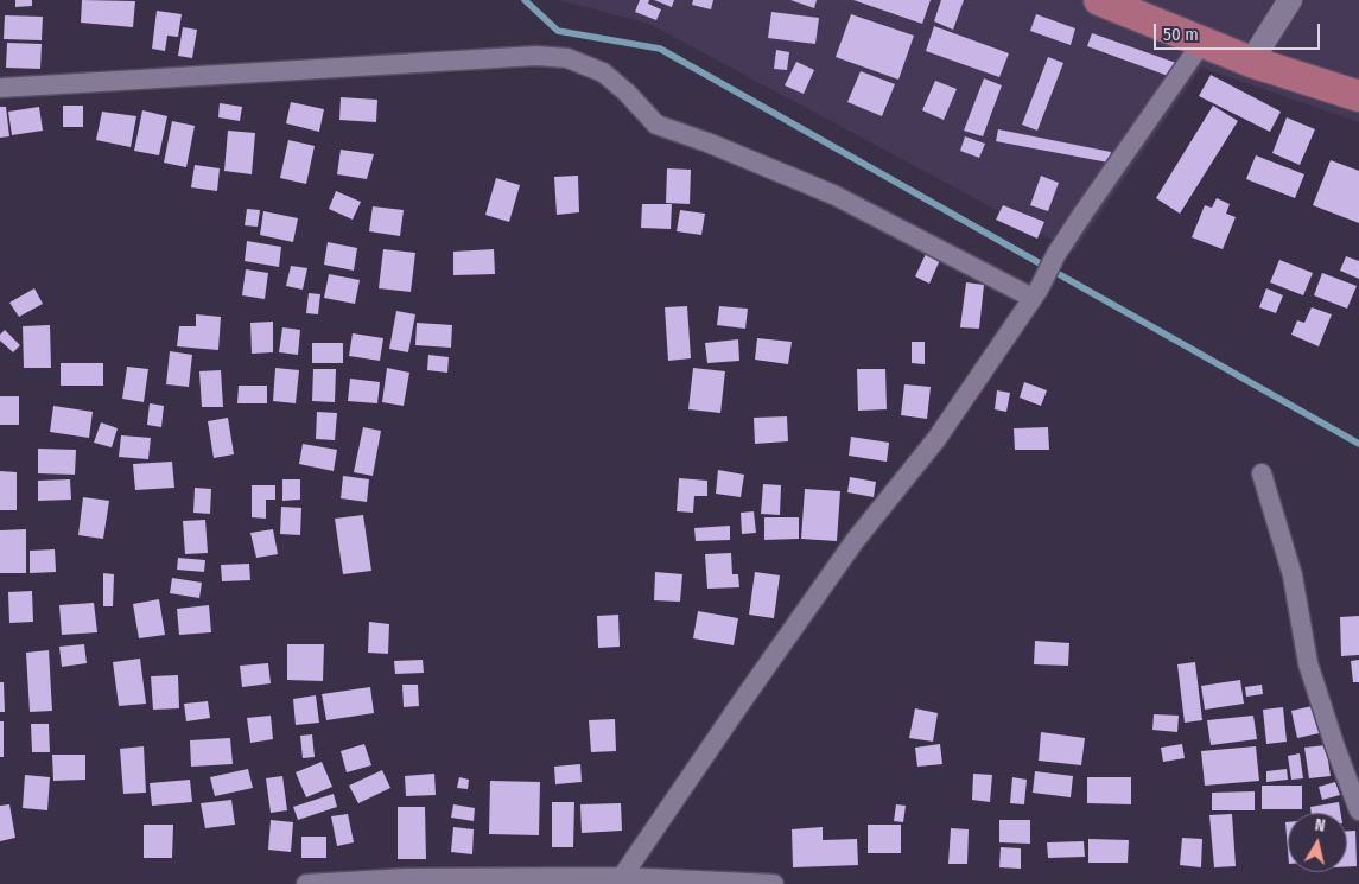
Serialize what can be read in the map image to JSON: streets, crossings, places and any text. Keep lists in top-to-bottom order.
{
  "scale_bar": "50 m",
  "north": "top"
}
